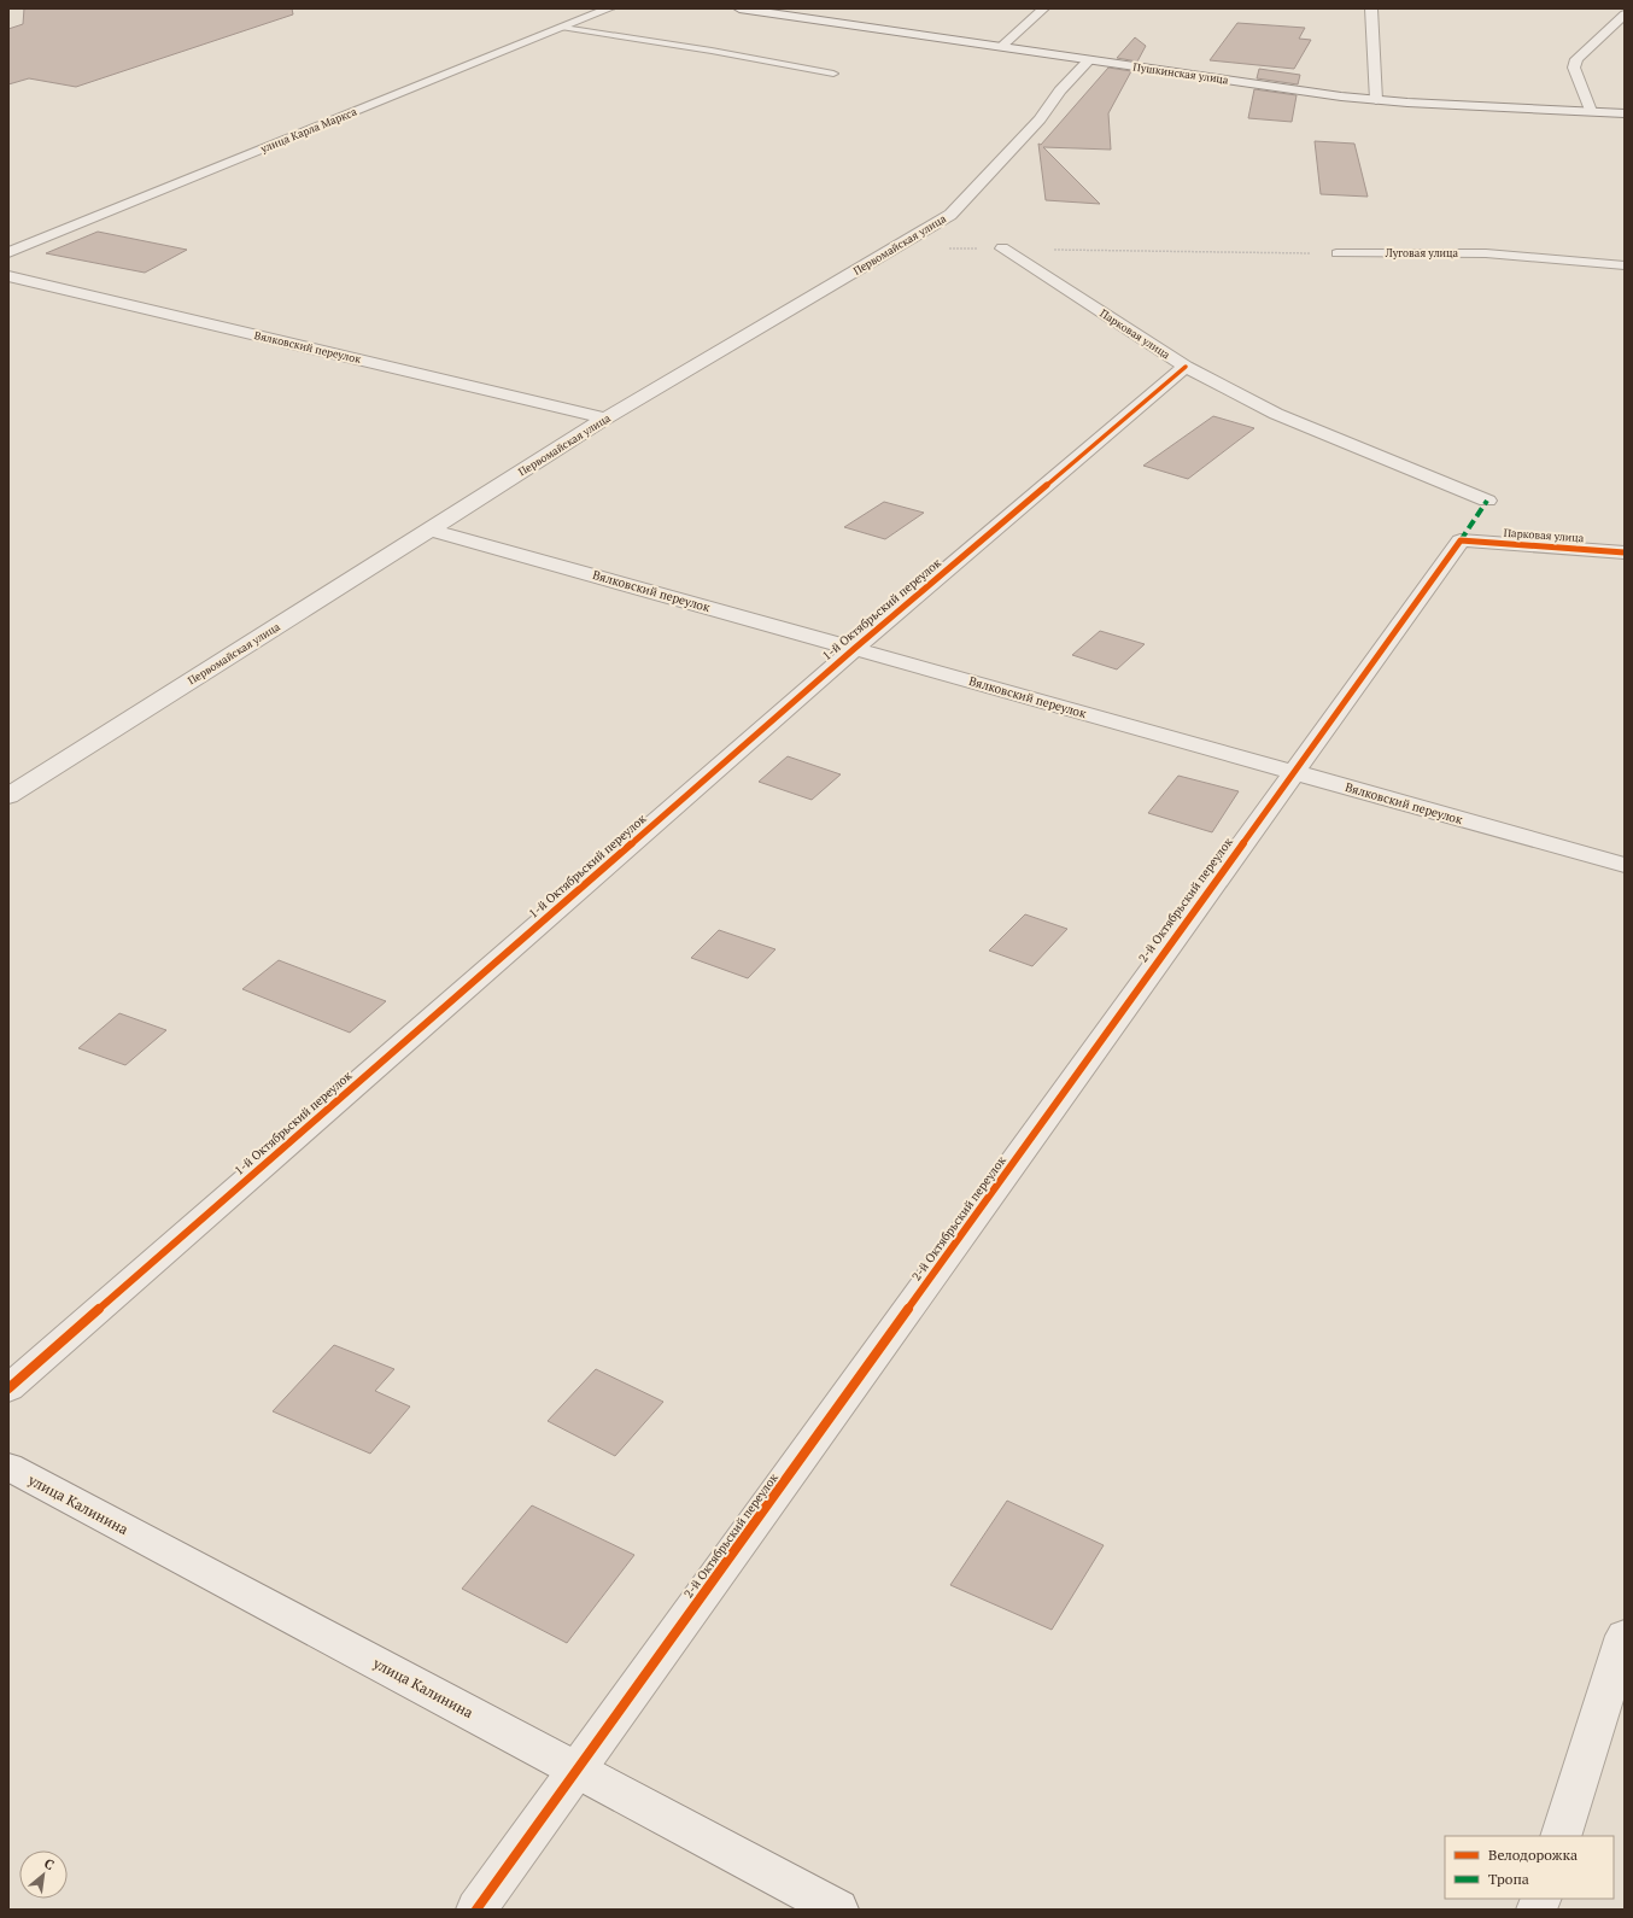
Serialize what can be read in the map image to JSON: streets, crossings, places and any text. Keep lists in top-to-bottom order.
{
  "streets": {
    "street": [
      "Пушкинская улица",
      "улица Карла Маркса",
      "Первомайская улица",
      "Парковая улица",
      "Вялковский переулок",
      "1-й Октябрьский переулок",
      "2-й Октябрьский переулок",
      "улица Калинина"
    ],
    "lane": ["Луговая улица"]
  },
  "crossings": [
    ["Пушкинская улица", "Первомайская улица"],
    ["Первомайская улица", "Вялковский переулок"],
    ["Парковая улица", "1-й Октябрьский переулок"],
    ["Парковая улица", "2-й Октябрьский переулок"],
    ["Вялковский переулок", "1-й Октябрьский переулок"],
    ["Вялковский переулок", "2-й Октябрьский переулок"],
    ["2-й Октябрьский переулок", "улица Калинина"]
  ],
  "legend": ["Велодорожка", "Тропа"],
  "north": "top right"
}
